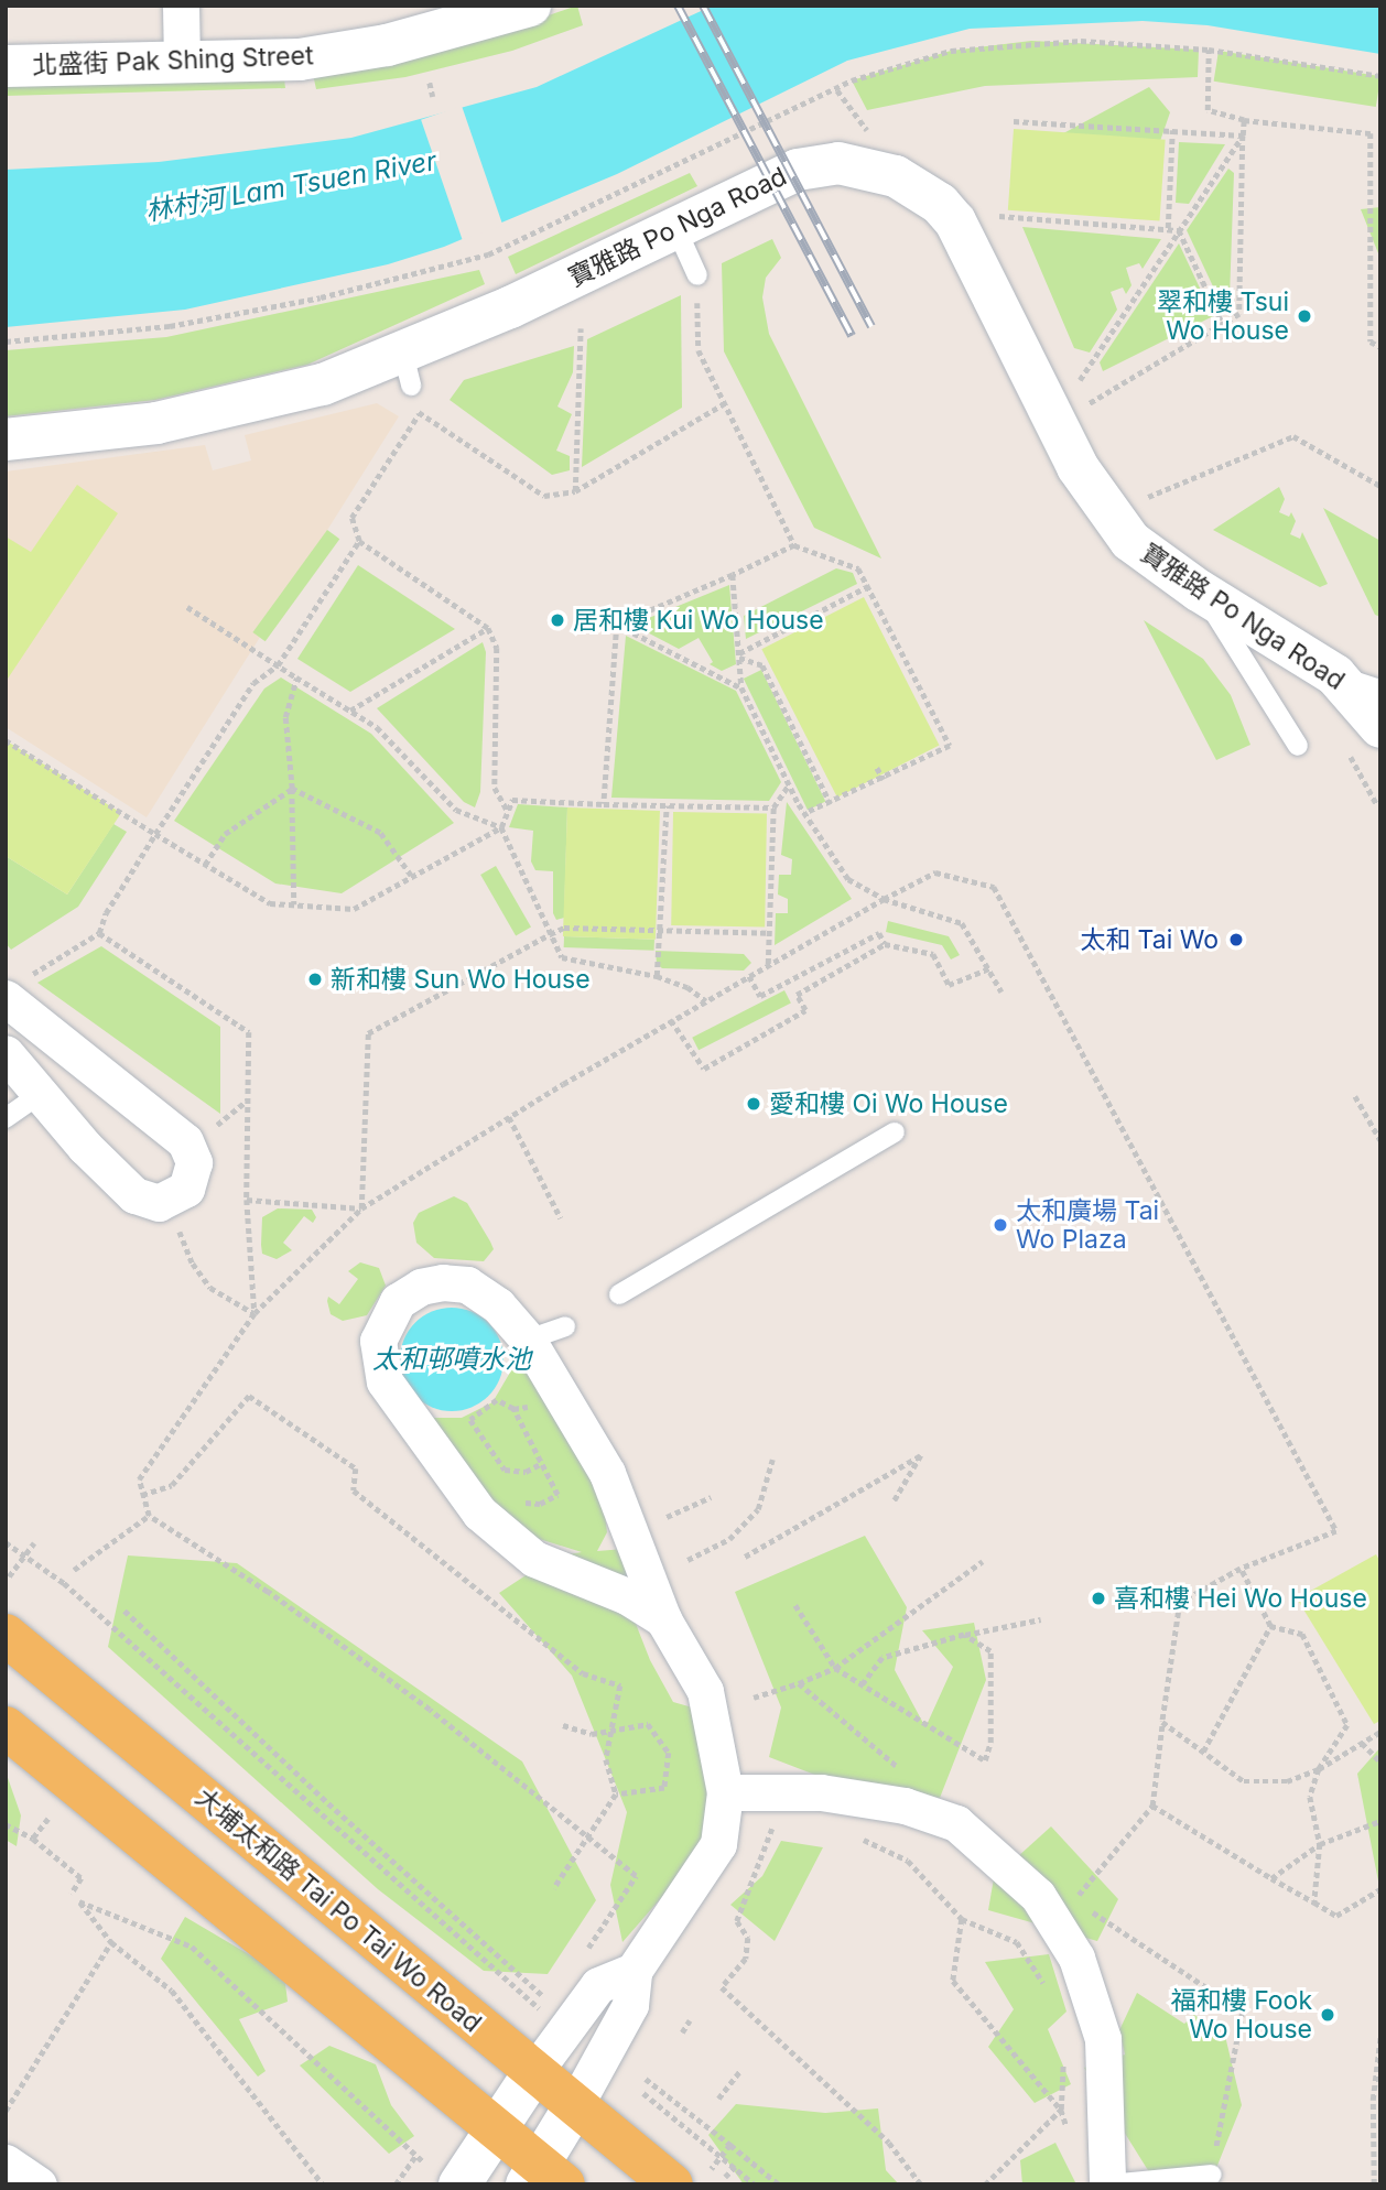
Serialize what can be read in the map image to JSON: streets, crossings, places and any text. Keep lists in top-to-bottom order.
{
  "streets": {
    "main road": ["大埔太和路 Tai Po Tai Wo Road"],
    "street": ["北盛街 Pak Shing Street", "寶雅路 Po Nga Road"]
  },
  "water": ["林村河 Lam Tsuen River", "太和邨噴水池"],
  "places": [
    "翠和樓 Tsui Wo House",
    "居和樓 Kui Wo House",
    "太和 Tai Wo",
    "新和樓 Sun Wo House",
    "愛和樓 Oi Wo House",
    "太和廣場 Tai Wo Plaza",
    "喜和樓 Hei Wo House",
    "福和樓 Fook Wo House"
  ]
}
